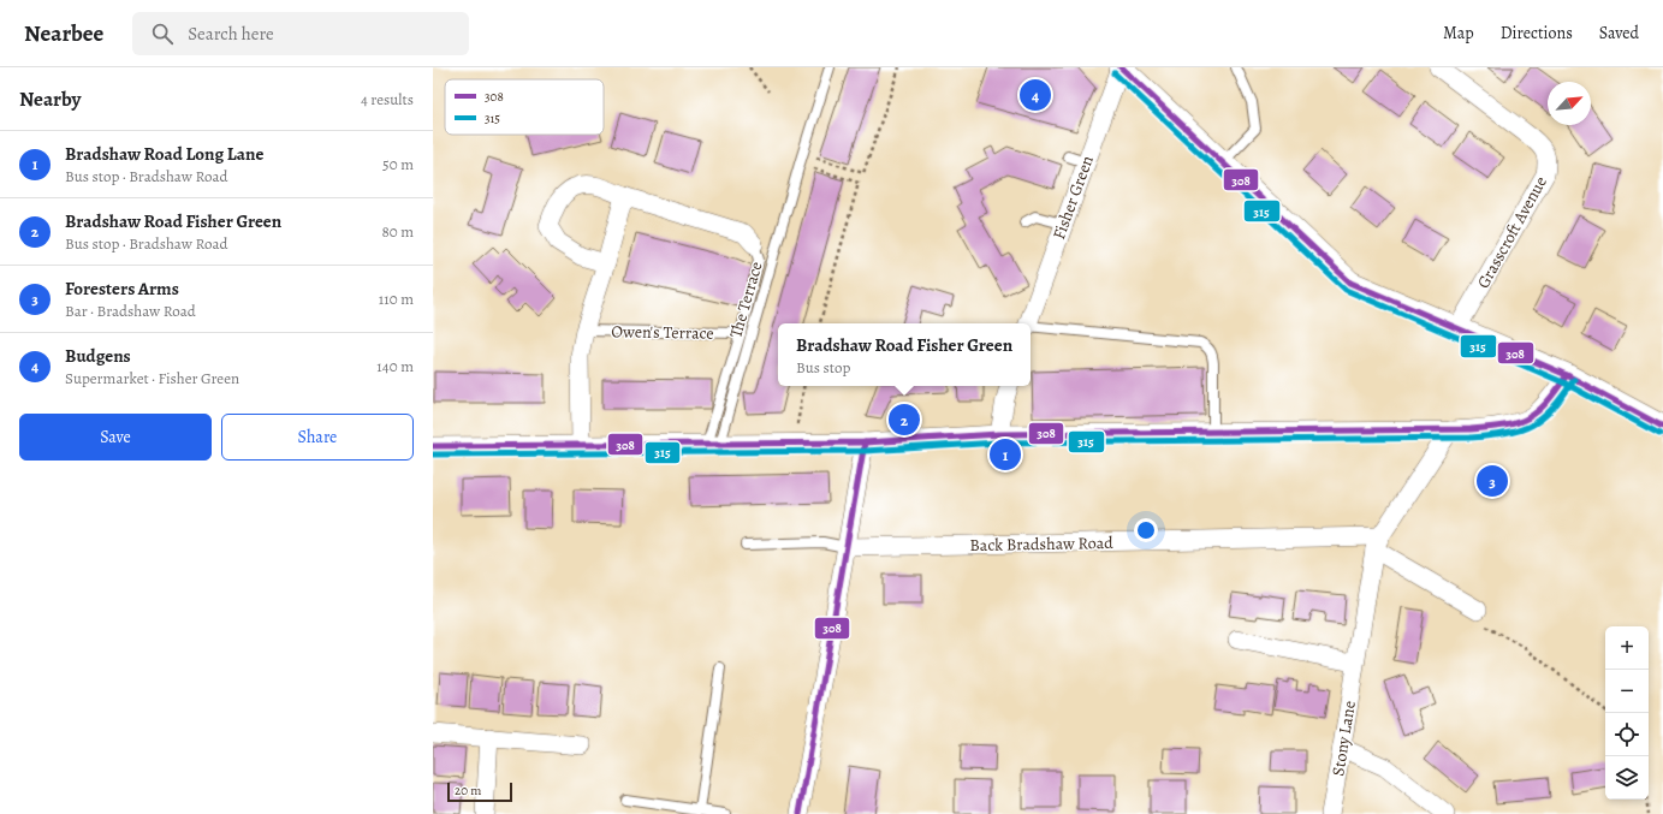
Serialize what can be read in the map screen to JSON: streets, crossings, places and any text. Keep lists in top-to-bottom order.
{
  "streets": {
    "street": [
      "Fisher Green",
      "Grasscroft Avenue",
      "Back Bradshaw Road",
      "Stony Lane"
    ],
    "lane": ["The Terrace", "Owen's Terrace"]
  },
  "crossings": [
    ["Back Bradshaw Road", "Stony Lane"]
  ],
  "lines": ["transit line 308", "transit line 315"],
  "legend": ["308", "315"],
  "scale_bar": "20 m",
  "north": "top right",
  "page": {
    "header": "Nearbee",
    "search": "Search here",
    "nav": ["Map", "Directions", "Saved"],
    "heading": ["Nearby", "4 results"],
    "pins": [
      "4",
      "2",
      "1",
      "3"
    ],
    "list": [
      {
        "mark": "1",
        "name": "Bradshaw Road Long Lane",
        "note": "Bus stop · Bradshaw Road",
        "value": "50 m"
      },
      {
        "mark": "2",
        "name": "Bradshaw Road Fisher Green",
        "note": "Bus stop · Bradshaw Road",
        "value": "80 m"
      },
      {
        "mark": "3",
        "name": "Foresters Arms",
        "note": "Bar · Bradshaw Road",
        "value": "110 m"
      },
      {
        "mark": "4",
        "name": "Budgens",
        "note": "Supermarket · Fisher Green",
        "value": "140 m"
      }
    ],
    "popup": ["Bradshaw Road Fisher Green", "Bus stop"],
    "buttons": ["Save", "Share"],
    "map_buttons": ["+", "−"],
    "scale": "20 m"
  }
}
